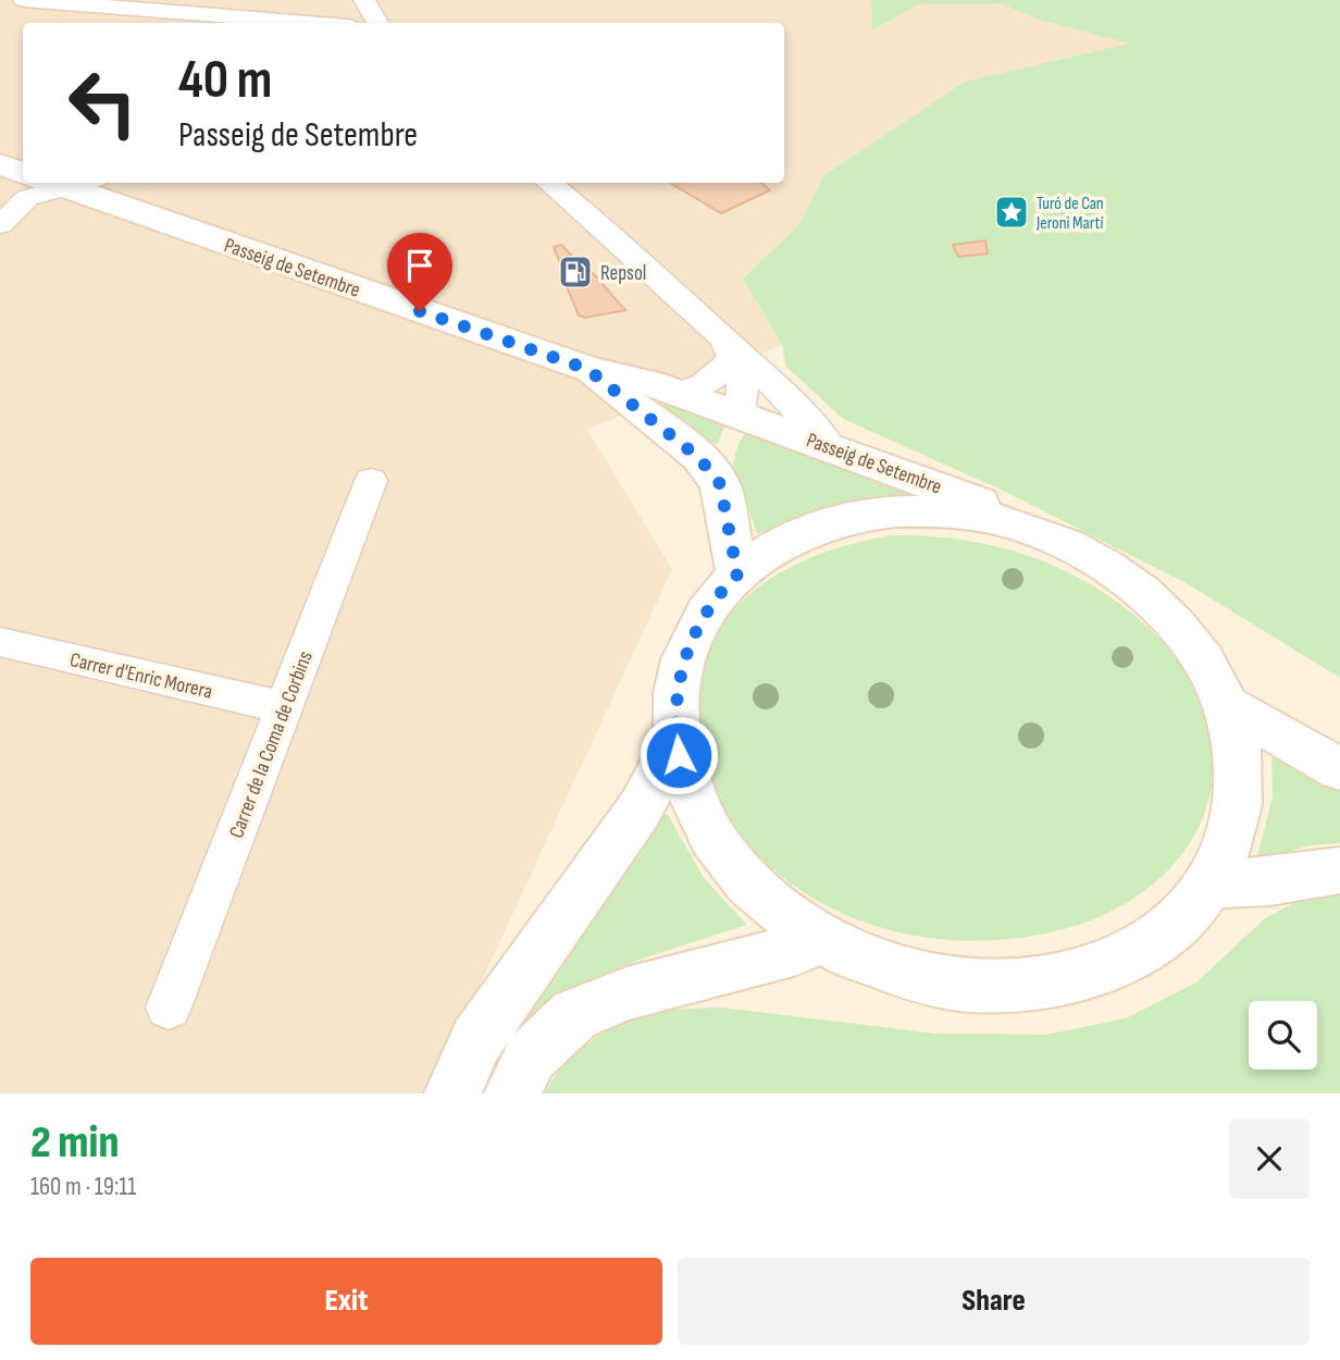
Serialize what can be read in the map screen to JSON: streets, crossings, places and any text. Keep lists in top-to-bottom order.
{
  "streets": {
    "street": ["Passeig de Setembre", "Carrer d'Enric Morera", "Carrer de la Coma de Corbins"]
  },
  "crossings": [
    ["Carrer d'Enric Morera", "Carrer de la Coma de Corbins"]
  ],
  "places": {
    "place": ["Turó de Can Jeroni Martí"],
    "fuel station": ["Repsol"]
  },
  "page": {
    "turn": ["40 m", "Passeig de Setembre"],
    "heading": ["2 min", "160 m · 19:11"],
    "buttons": ["Exit", "Share"]
  }
}
